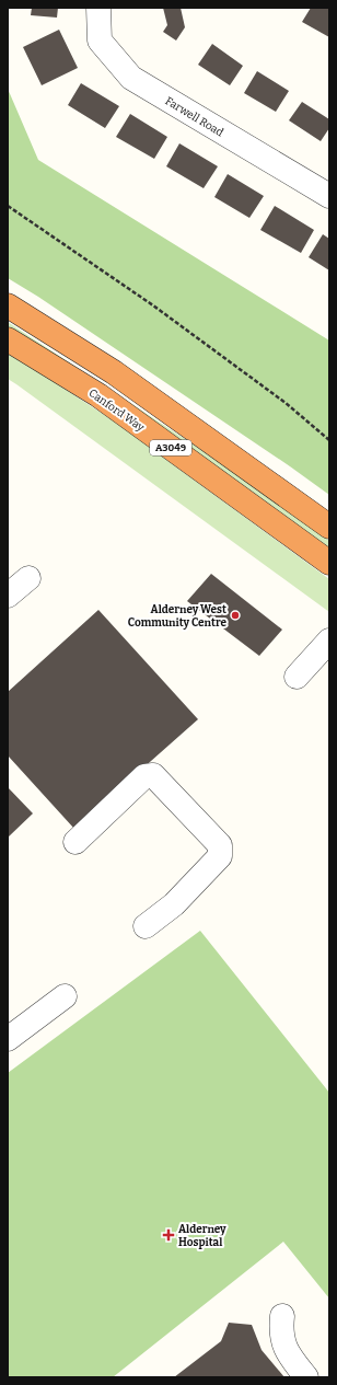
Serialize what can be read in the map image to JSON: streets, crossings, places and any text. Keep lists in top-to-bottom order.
{
  "streets": {
    "highway": ["Canford Way", "A3049"],
    "street": ["Farwell Road"]
  },
  "places": {
    "other": ["Alderney West Community Centre"],
    "health": ["Alderney Hospital"]
  }
}
